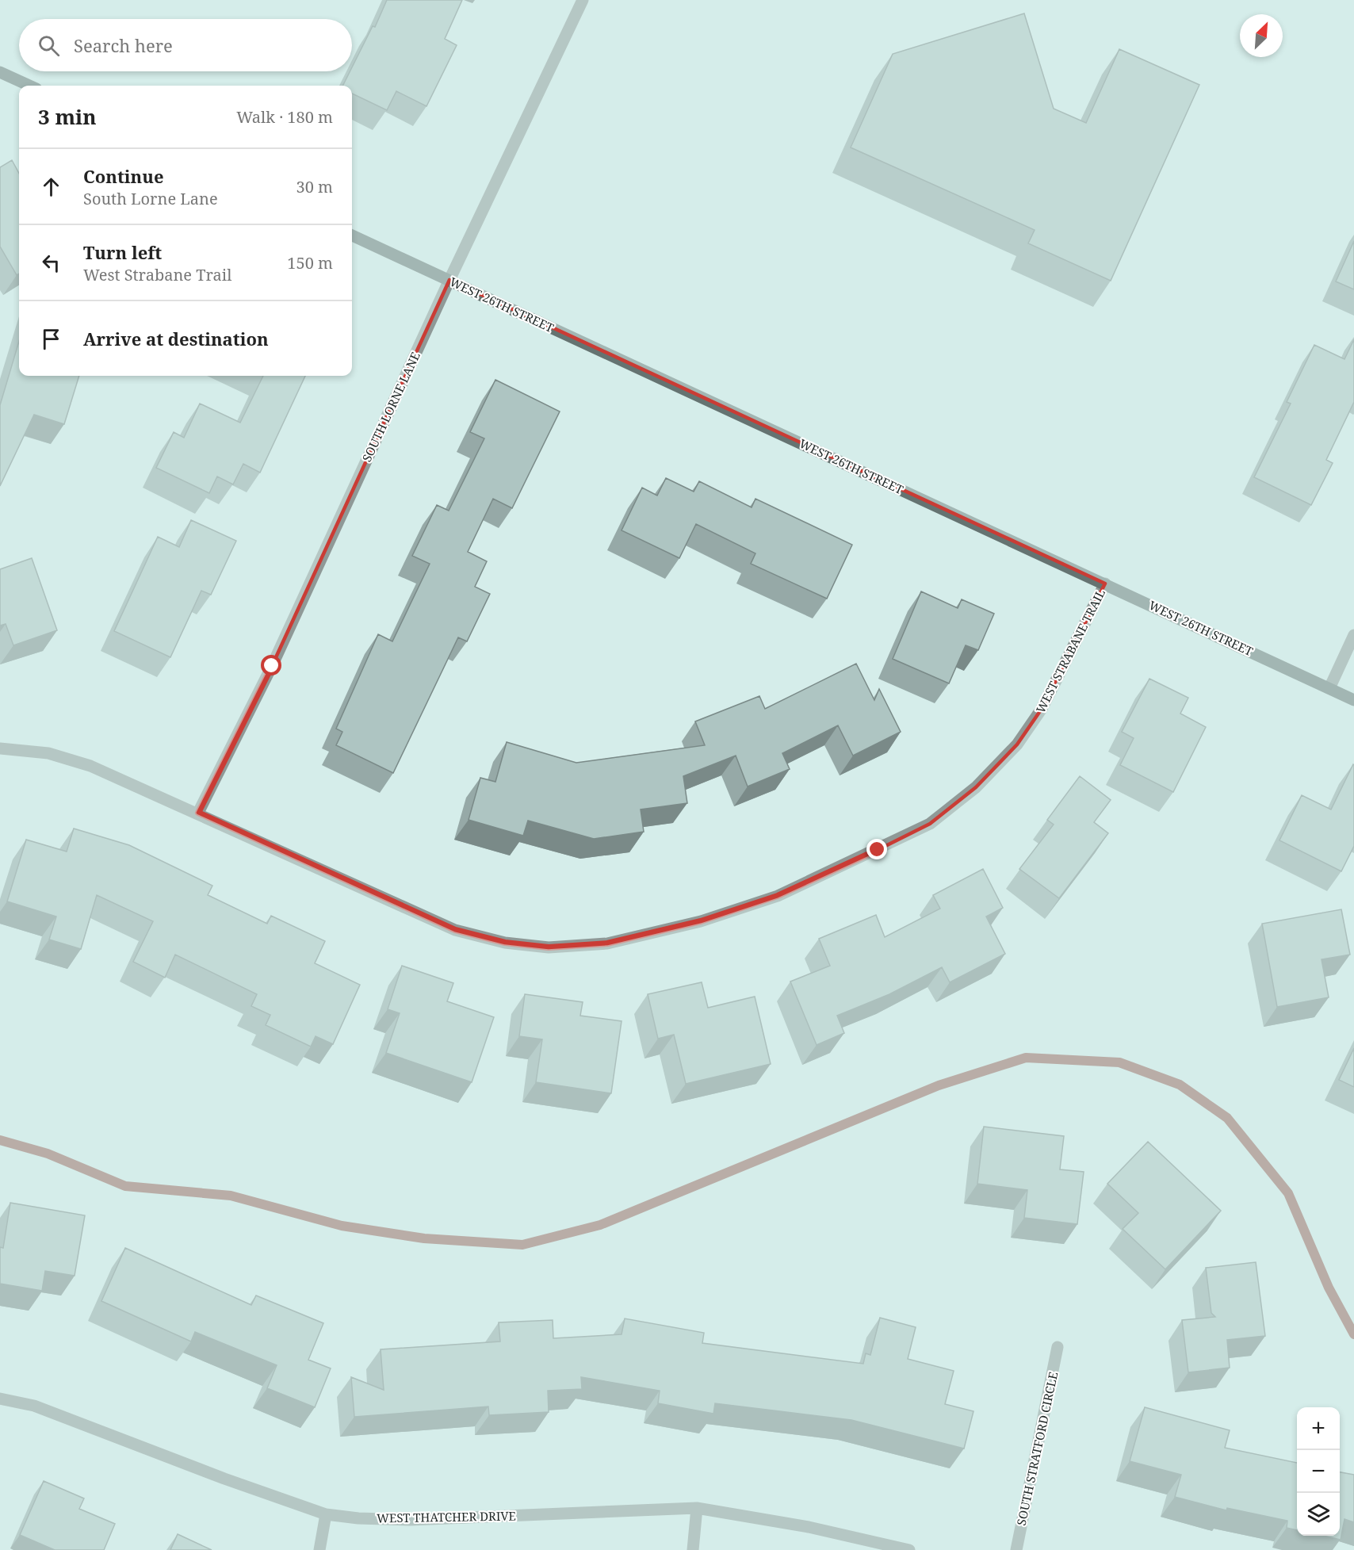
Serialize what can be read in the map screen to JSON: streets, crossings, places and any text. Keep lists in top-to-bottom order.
{
  "streets": {
    "main road": ["WEST 26TH STREET"],
    "street": [
      "SOUTH LORNE LANE",
      "WEST STRABANE TRAIL",
      "SOUTH STRATFORD CIRCLE",
      "WEST THATCHER DRIVE"
    ]
  },
  "crossings": [
    ["WEST 26TH STREET", "SOUTH LORNE LANE"],
    ["WEST 26TH STREET", "WEST STRABANE TRAIL"],
    ["SOUTH LORNE LANE", "WEST STRABANE TRAIL"]
  ],
  "north": "top right",
  "page": {
    "search": "Search here",
    "heading": ["3 min", "Walk · 180 m"],
    "list": [
      ["Continue", "South Lorne Lane", "30 m"],
      ["Turn left", "West Strabane Trail", "150 m"],
      "Arrive at destination"
    ],
    "map_buttons": ["+", "−"]
  }
}
